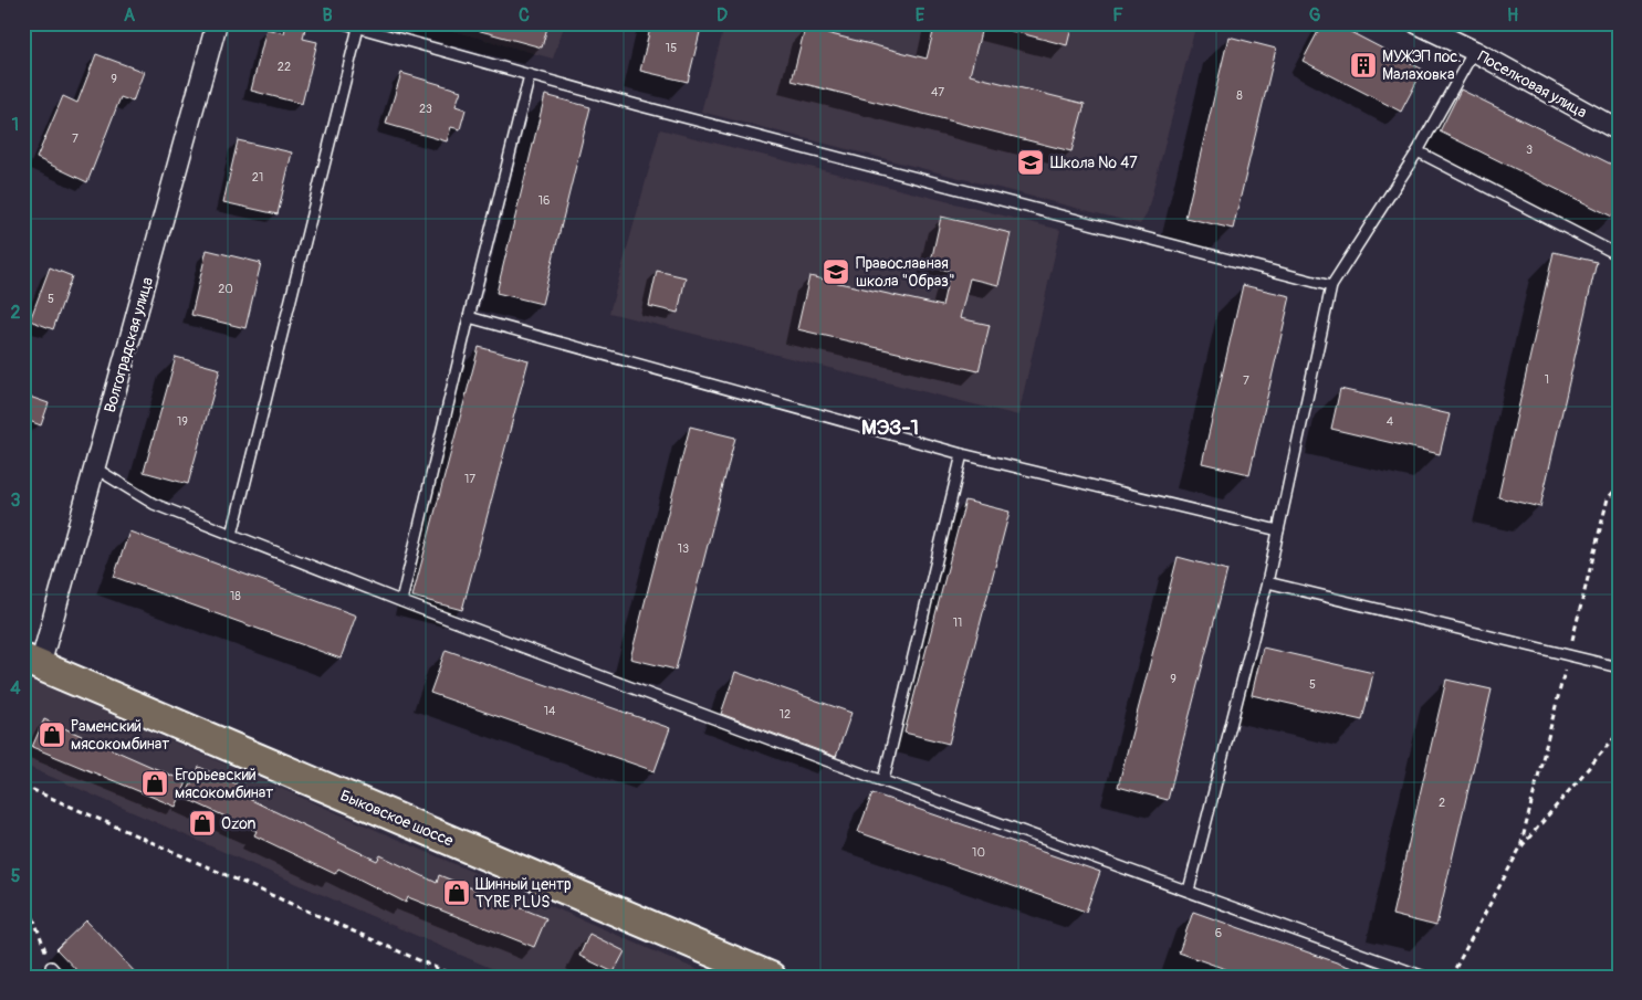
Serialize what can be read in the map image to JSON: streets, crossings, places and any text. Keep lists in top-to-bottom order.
{
  "streets": {
    "main road": ["Быковское шоссе"],
    "street": ["Поселковая улица", "Волгоградская улица"]
  },
  "crossings": [
    ["Волгоградская улица", "Быковское шоссе"]
  ],
  "districts": ["МЭЗ-1"],
  "places": {
    "building": ["МУЖЭП пос. Малаховка"],
    "school or university": ["Школа № 47", "Православная школа \"Образ\""],
    "shop": [
      "Раменский мясокомбинат",
      "Егорьевский мясокомбинат",
      "Ozon",
      "Шинный центр TYRE PLUS"
    ]
  },
  "house_numbers": [
    "15",
    "22",
    "9",
    "47",
    "8",
    "23",
    "7",
    "3",
    "21",
    "16",
    "20",
    "5",
    "1",
    "7",
    "19",
    "4",
    "17",
    "13",
    "18",
    "11",
    "9",
    "5",
    "14",
    "12",
    "2",
    "10",
    "6"
  ],
  "grid": {
    "columns": [
      "A",
      "B",
      "C",
      "D",
      "E",
      "F",
      "G",
      "H"
    ],
    "rows": [
      "1",
      "2",
      "3",
      "4",
      "5"
    ]
  }
}
